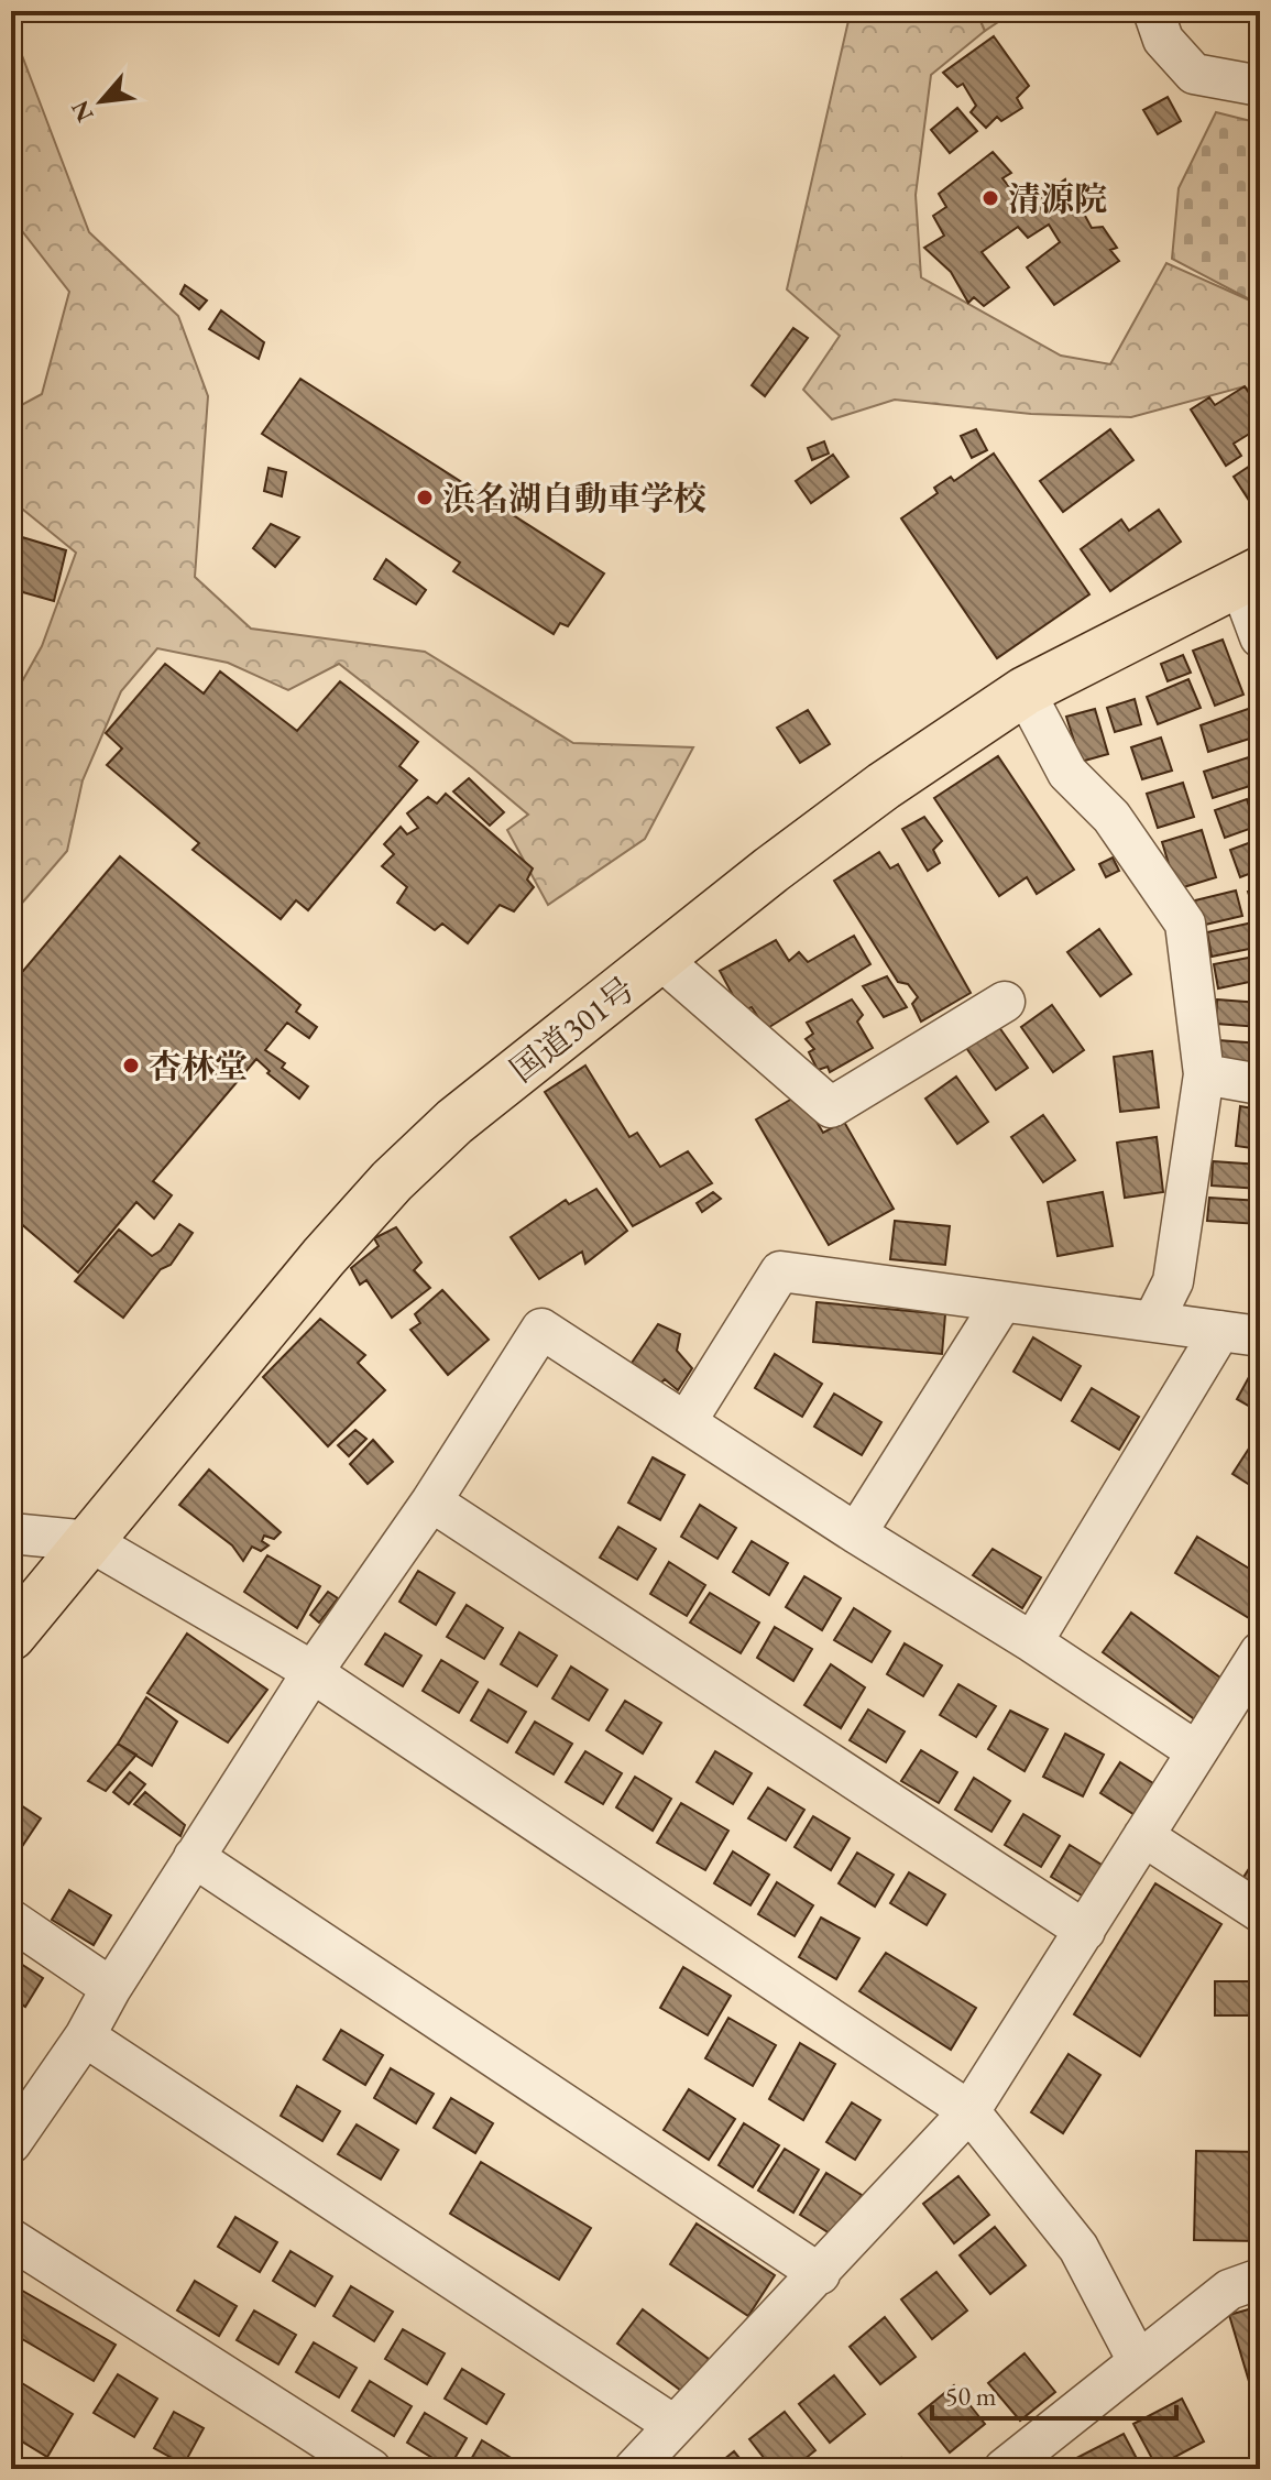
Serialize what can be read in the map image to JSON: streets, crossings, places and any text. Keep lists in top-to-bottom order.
{
  "streets": {
    "highway": ["国道301号"]
  },
  "places": ["清源院", "浜名湖自動車学校", "杏林堂"],
  "scale_bar": "50 m",
  "north": "bottom left"
}
